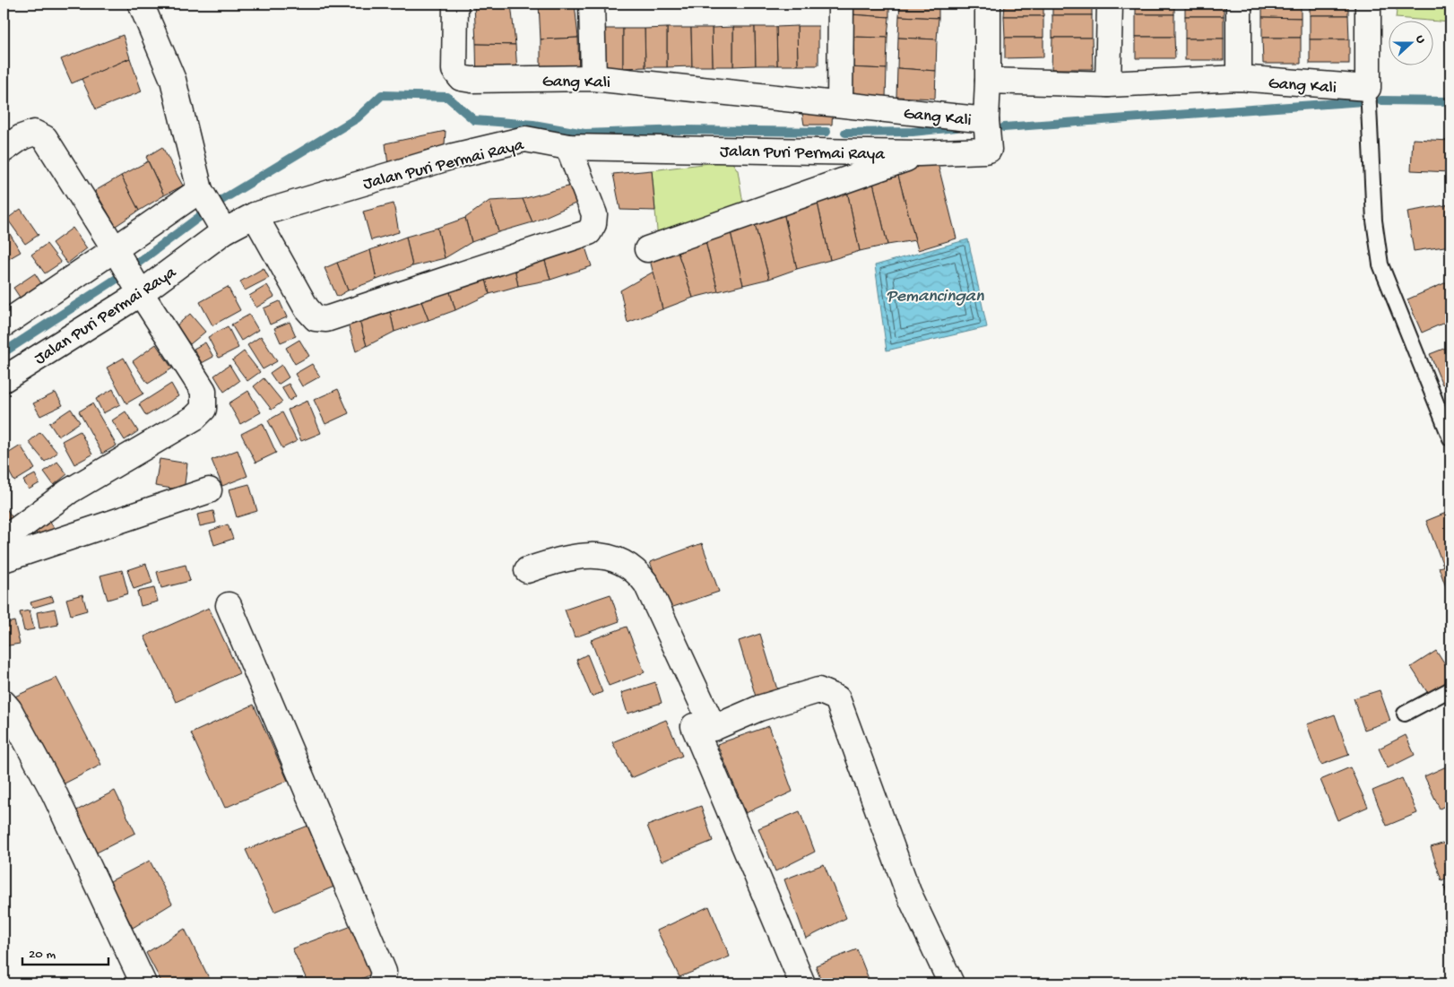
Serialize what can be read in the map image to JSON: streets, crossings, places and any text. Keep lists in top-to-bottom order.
{
  "streets": {
    "street": ["Gang Kali", "Jalan Puri Permai Raya"]
  },
  "crossings": [
    ["Gang Kali", "Jalan Puri Permai Raya"]
  ],
  "water": ["Pemancingan"],
  "scale_bar": "20 m",
  "north": "right"
}
